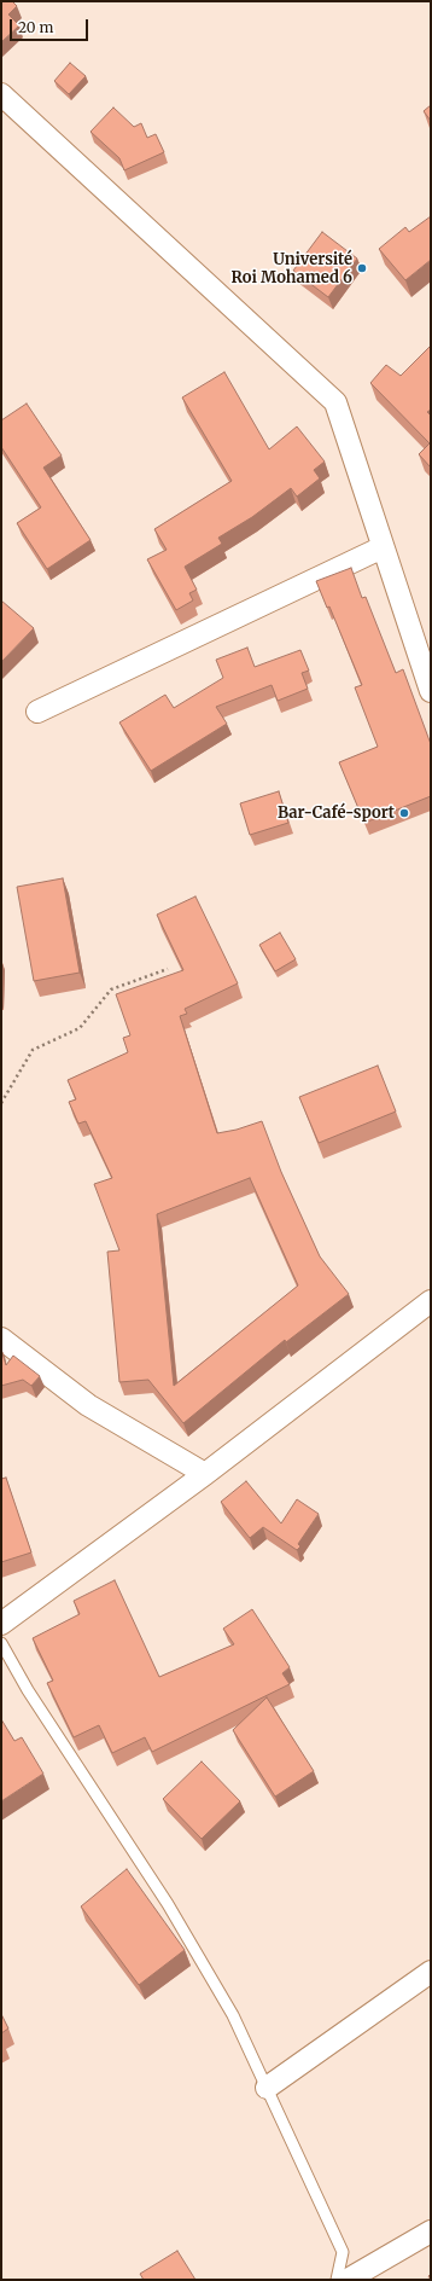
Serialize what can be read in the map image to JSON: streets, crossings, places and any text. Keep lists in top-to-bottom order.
{
  "places": ["Université Roi Mohamed 6", "Bar-Café-sport"],
  "scale_bar": "20 m"
}
